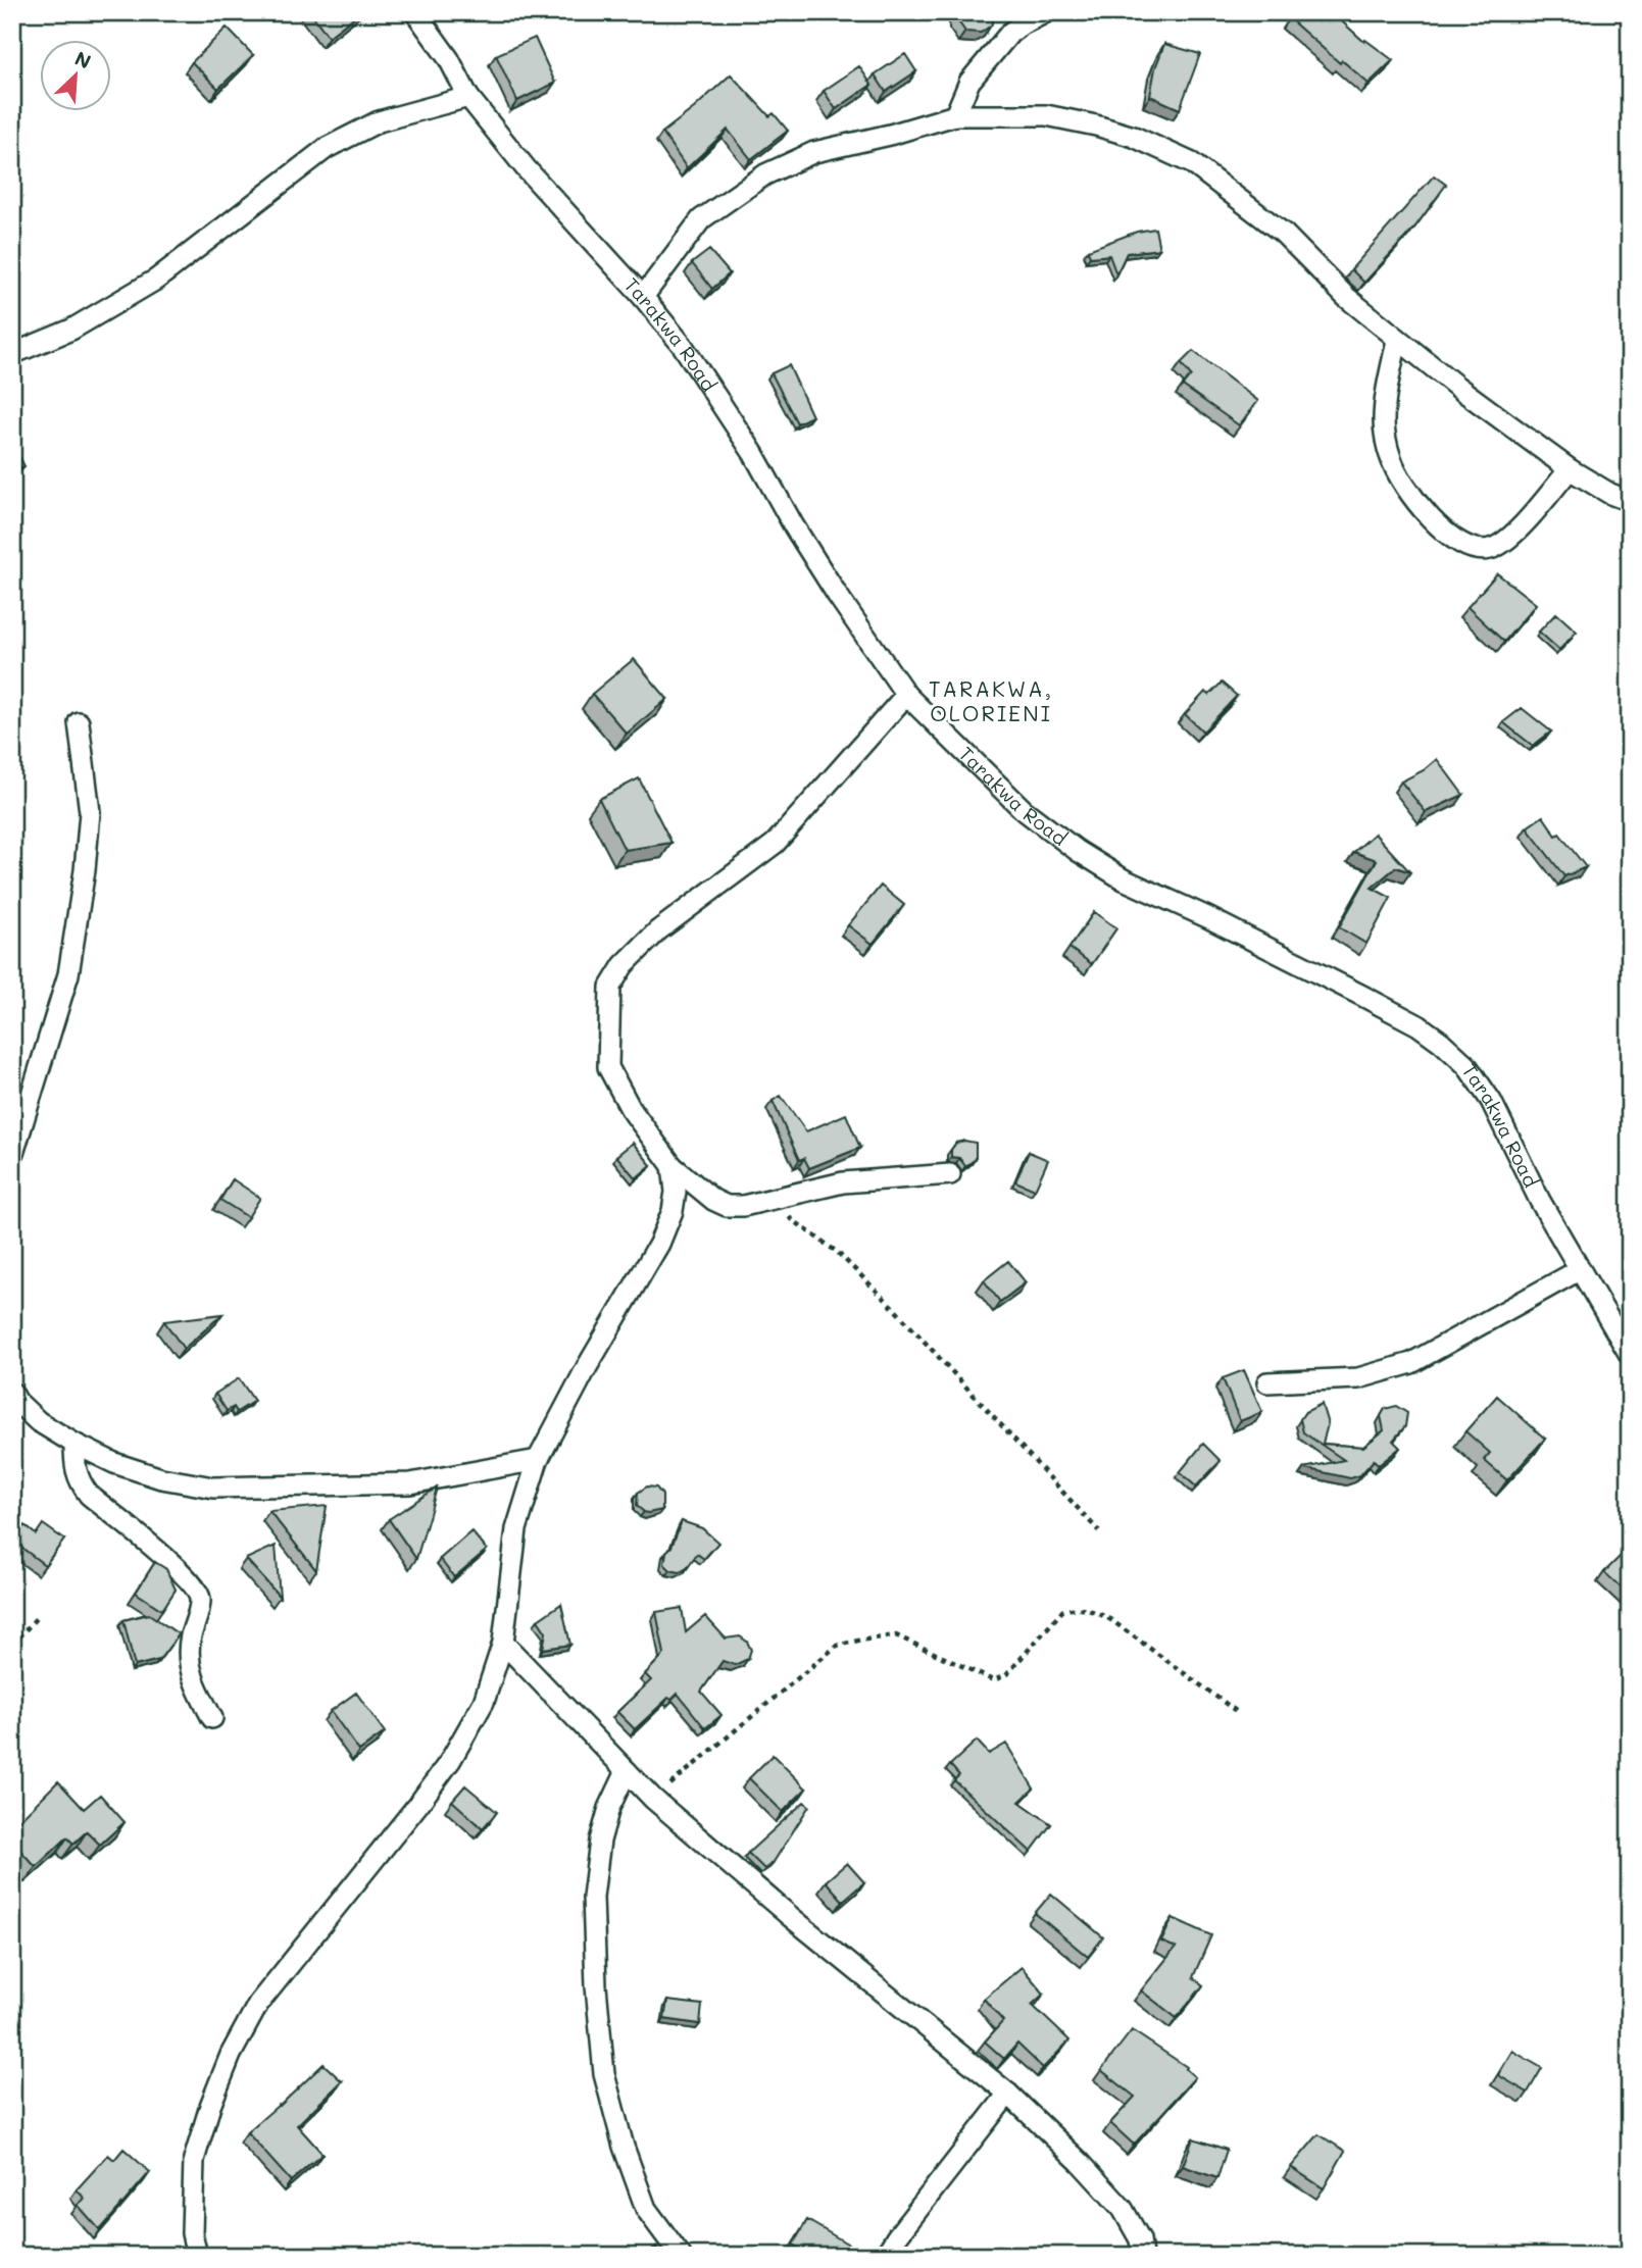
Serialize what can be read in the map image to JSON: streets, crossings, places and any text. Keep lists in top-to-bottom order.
{
  "streets": {
    "street": ["Tarakwa Road"]
  },
  "districts": ["TARAKWA, OLORIENI"],
  "north": "top right"
}
